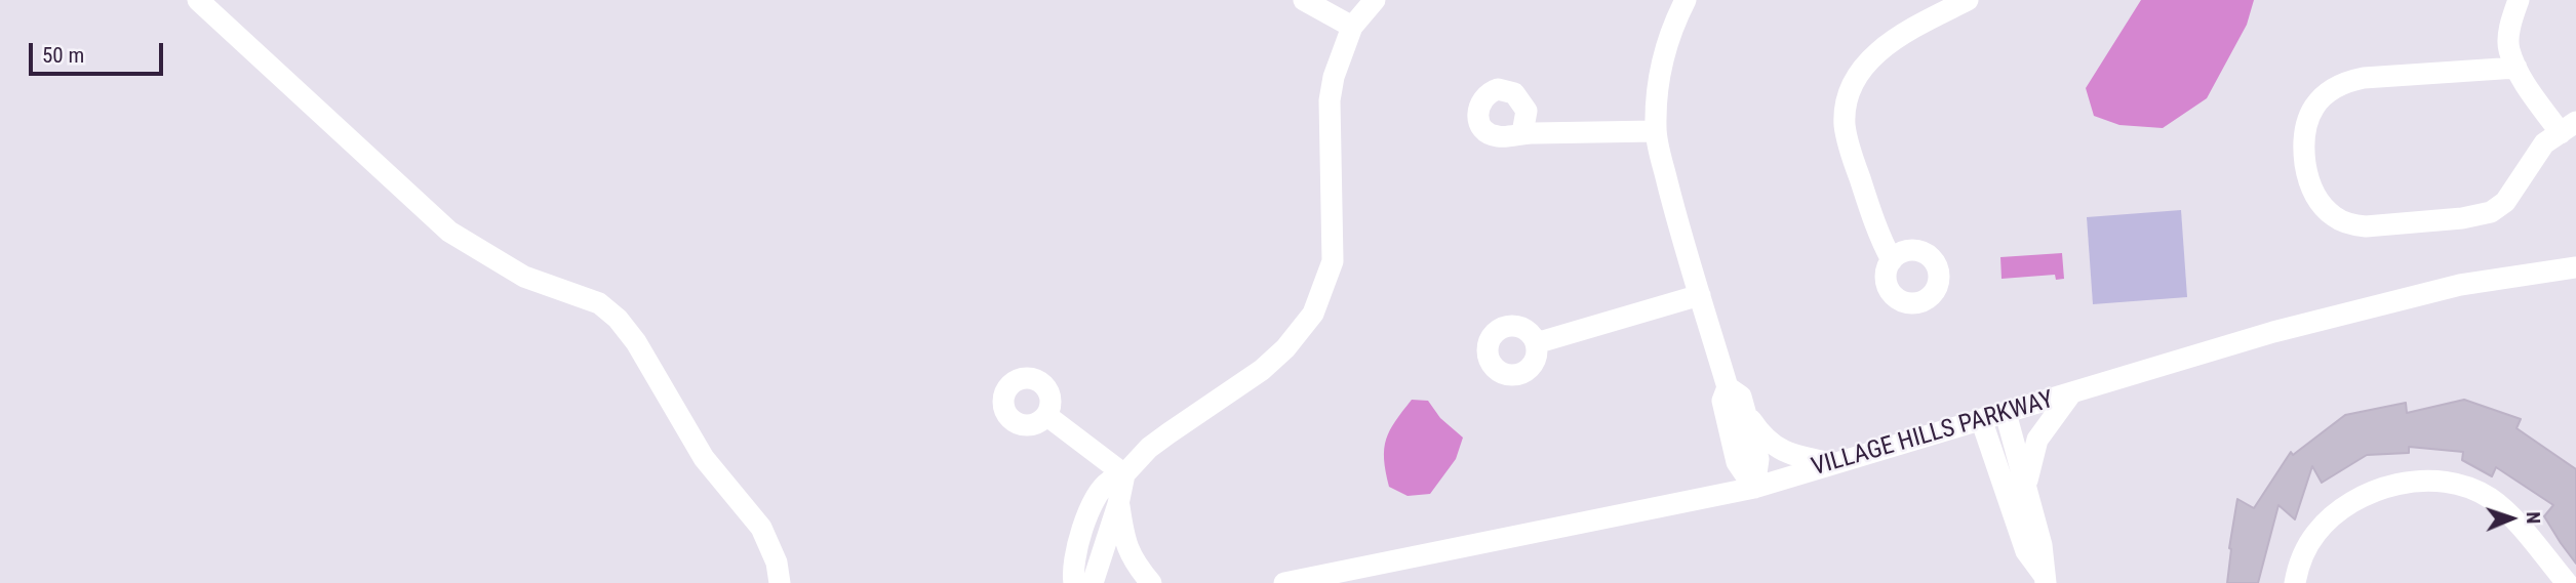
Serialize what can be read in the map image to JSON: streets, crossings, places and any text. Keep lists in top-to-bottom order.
{
  "streets": {
    "street": ["VILLAGE HILLS PARKWAY"]
  },
  "scale_bar": "50 m",
  "north": "right"
}
